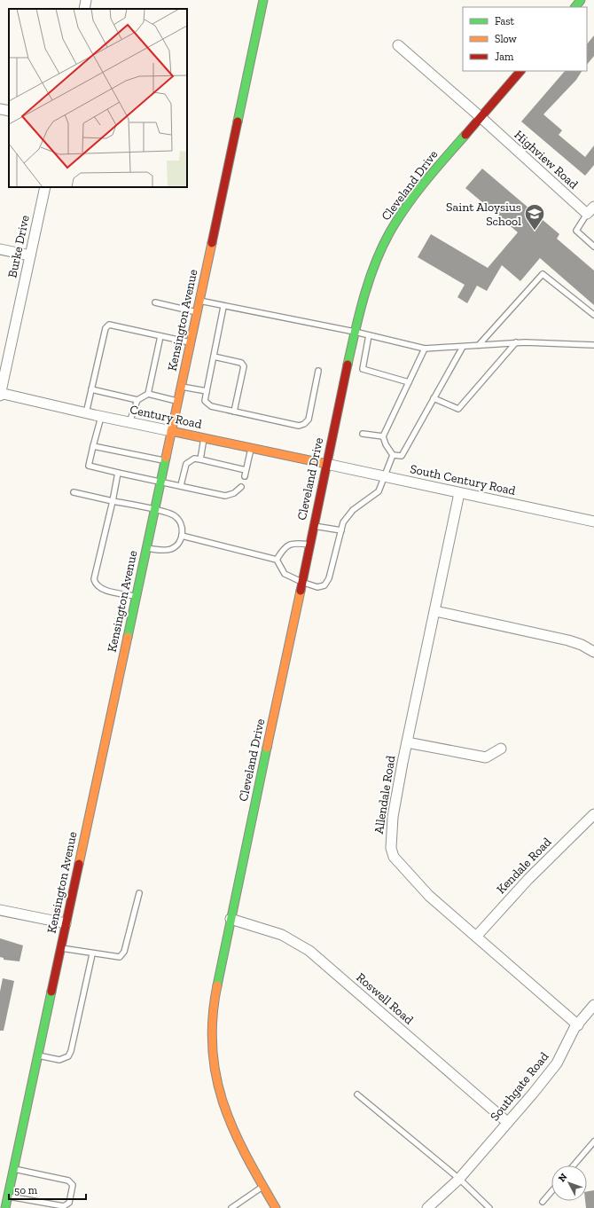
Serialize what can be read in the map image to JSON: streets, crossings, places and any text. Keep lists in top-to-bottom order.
{
  "streets": {
    "street": [
      "Highview Road",
      "Cleveland Drive",
      "Burke Drive",
      "Kensington Avenue",
      "Century Road",
      "South Century Road",
      "Allendale Road",
      "Kendale Road",
      "Roswell Road",
      "Southgate Road"
    ]
  },
  "crossings": [
    ["Highview Road", "Cleveland Drive"],
    ["Cleveland Drive", "Century Road"],
    ["Cleveland Drive", "South Century Road"],
    ["Cleveland Drive", "Roswell Road"],
    ["Burke Drive", "Century Road"],
    ["Kensington Avenue", "Century Road"],
    ["Century Road", "South Century Road"],
    ["South Century Road", "Allendale Road"],
    ["Allendale Road", "Kendale Road"],
    ["Allendale Road", "Southgate Road"],
    ["Roswell Road", "Southgate Road"]
  ],
  "places": {
    "school or university": ["Saint Aloysius School"]
  },
  "legend": ["Fast", "Slow", "Jam"],
  "scale_bar": "50 m",
  "north": "top left"
}
